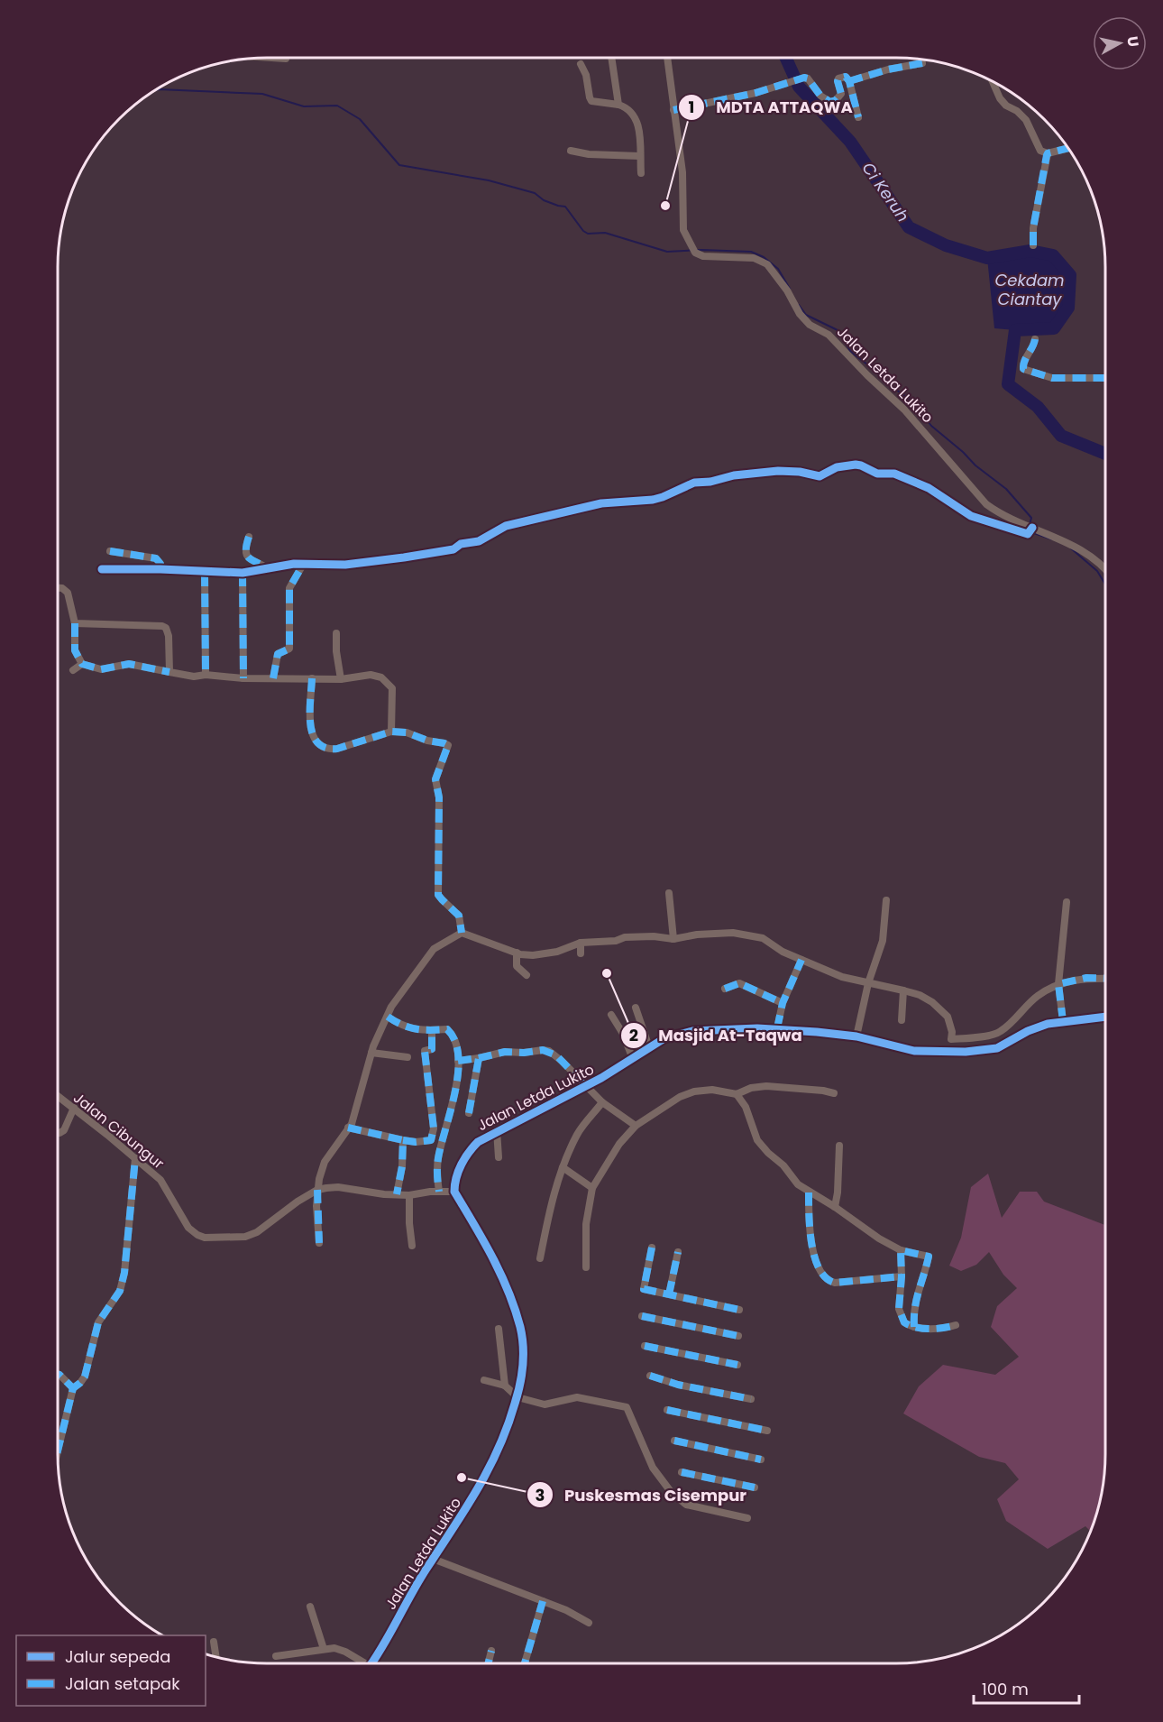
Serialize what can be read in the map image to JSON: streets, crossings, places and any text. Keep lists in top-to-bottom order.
{
  "streets": {
    "street": ["Jalan Letda Lukito", "Jalan Cibungur"]
  },
  "crossings": [
    ["Jalan Letda Lukito", "Jalan Cibungur"]
  ],
  "water": ["Ci Keruh", "Cekdam Ciantay"],
  "places": ["MDTA ATTAQWA", "Masjid At-Taqwa", "Puskesmas Cisempur"],
  "legend": ["Jalur sepeda", "Jalan setapak"],
  "scale_bar": "100 m",
  "north": "right"
}
